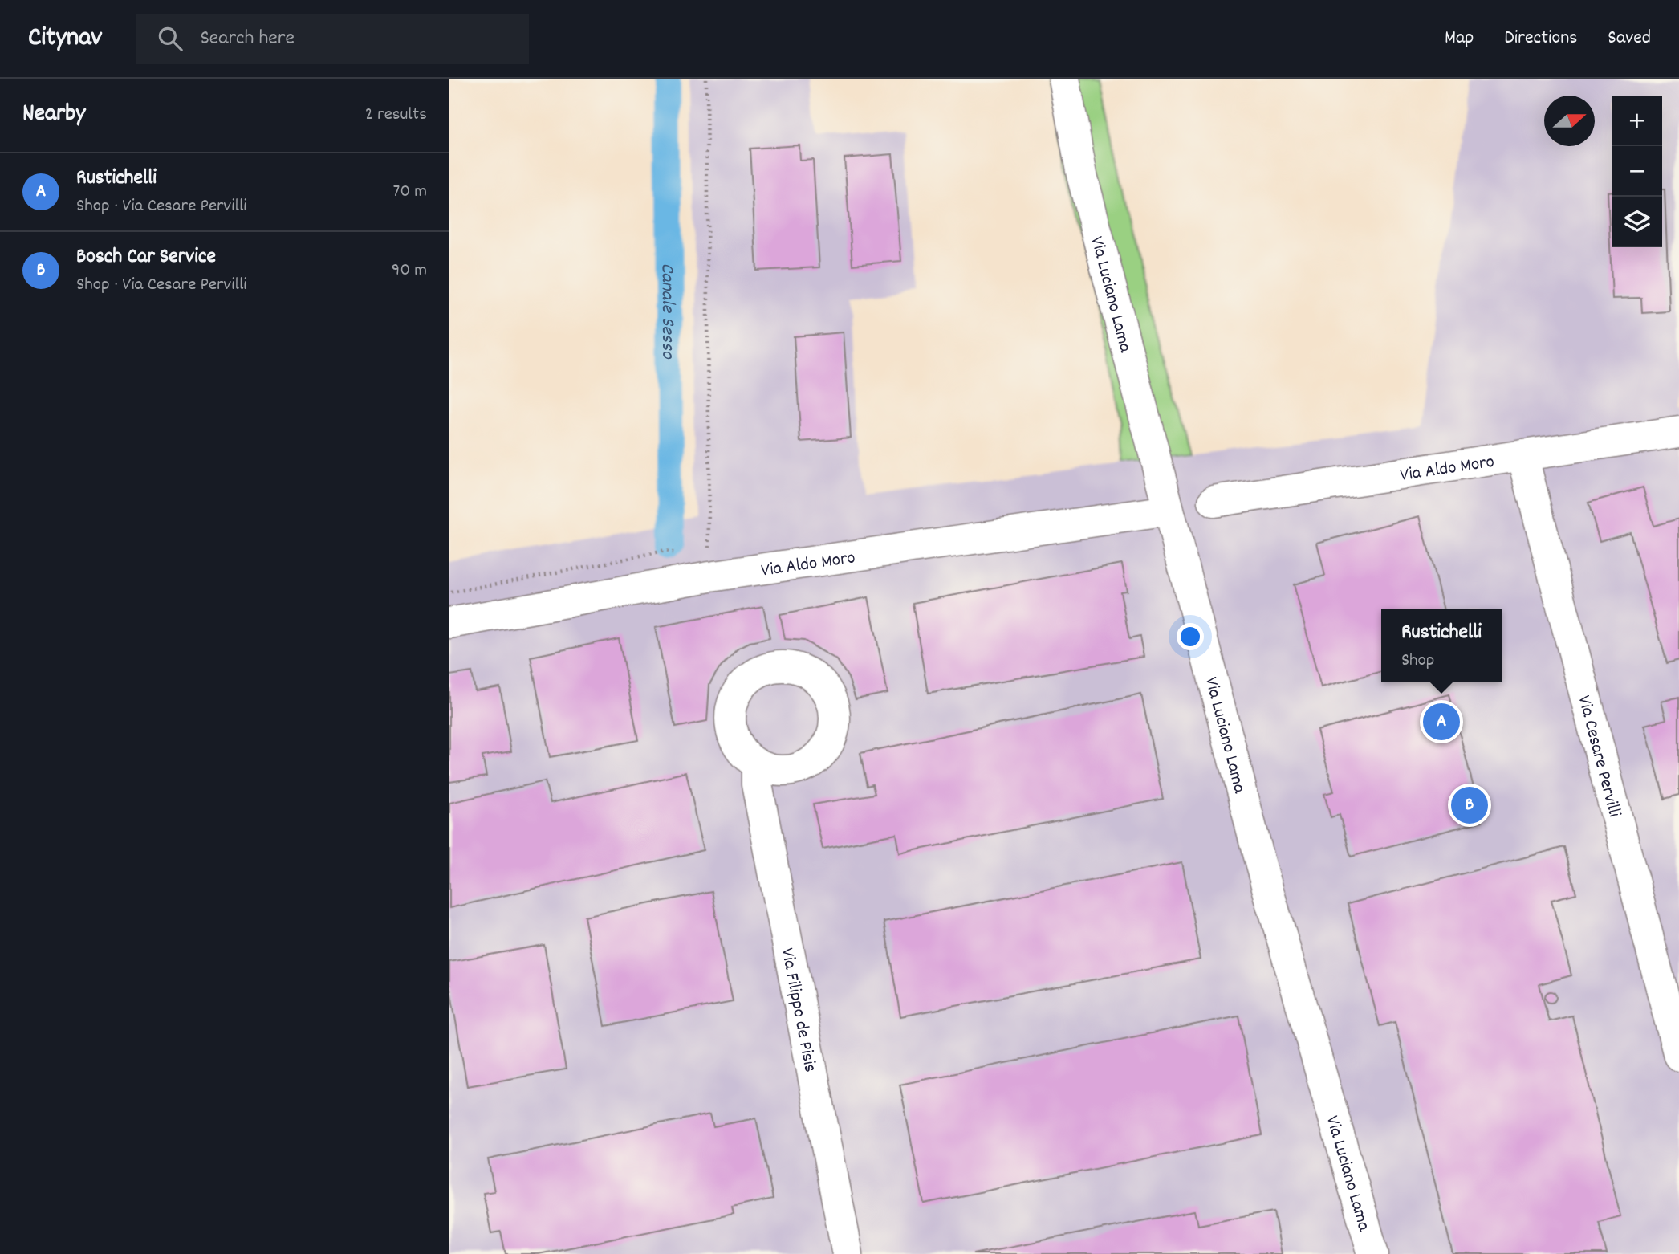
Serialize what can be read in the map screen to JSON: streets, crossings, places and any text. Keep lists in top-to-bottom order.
{
  "streets": {
    "street": [
      "Via Luciano Lama",
      "Via Aldo Moro",
      "Via Cesare Pervilli",
      "Via Filippo de Pisis"
    ]
  },
  "crossings": [
    ["Via Luciano Lama", "Via Aldo Moro"],
    ["Via Aldo Moro", "Via Cesare Pervilli"]
  ],
  "water": ["Canale Sesso"],
  "north": "right",
  "page": {
    "header": "Citynav",
    "search": "Search here",
    "nav": ["Map", "Directions", "Saved"],
    "heading": ["Nearby", "2 results"],
    "map_buttons": ["+", "−"],
    "list": [
      {
        "mark": "A",
        "name": "Rustichelli",
        "note": "Shop · Via Cesare Pervilli",
        "value": "70 m"
      },
      {
        "mark": "B",
        "name": "Bosch Car Service",
        "note": "Shop · Via Cesare Pervilli",
        "value": "90 m"
      }
    ],
    "popup": ["Rustichelli", "Shop"],
    "pins": ["A", "B"]
  }
}
